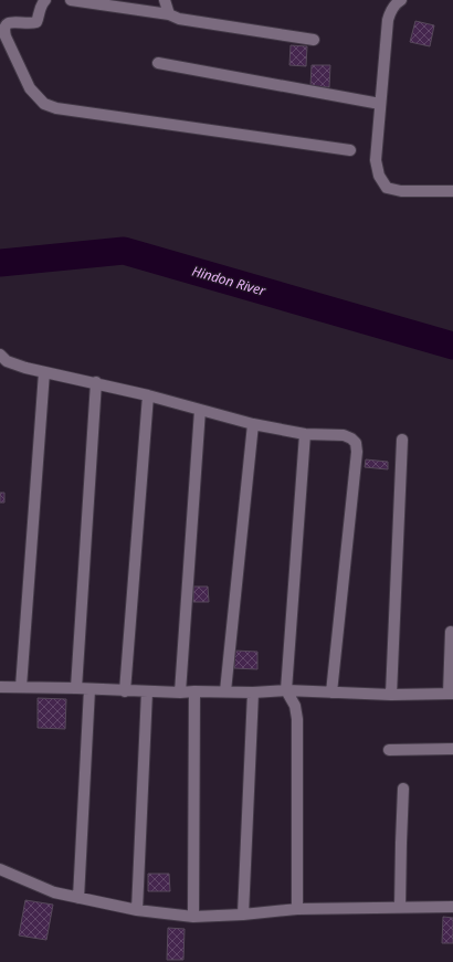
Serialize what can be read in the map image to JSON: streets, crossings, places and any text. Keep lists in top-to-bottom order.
{
  "water": ["Hindon River"]
}
